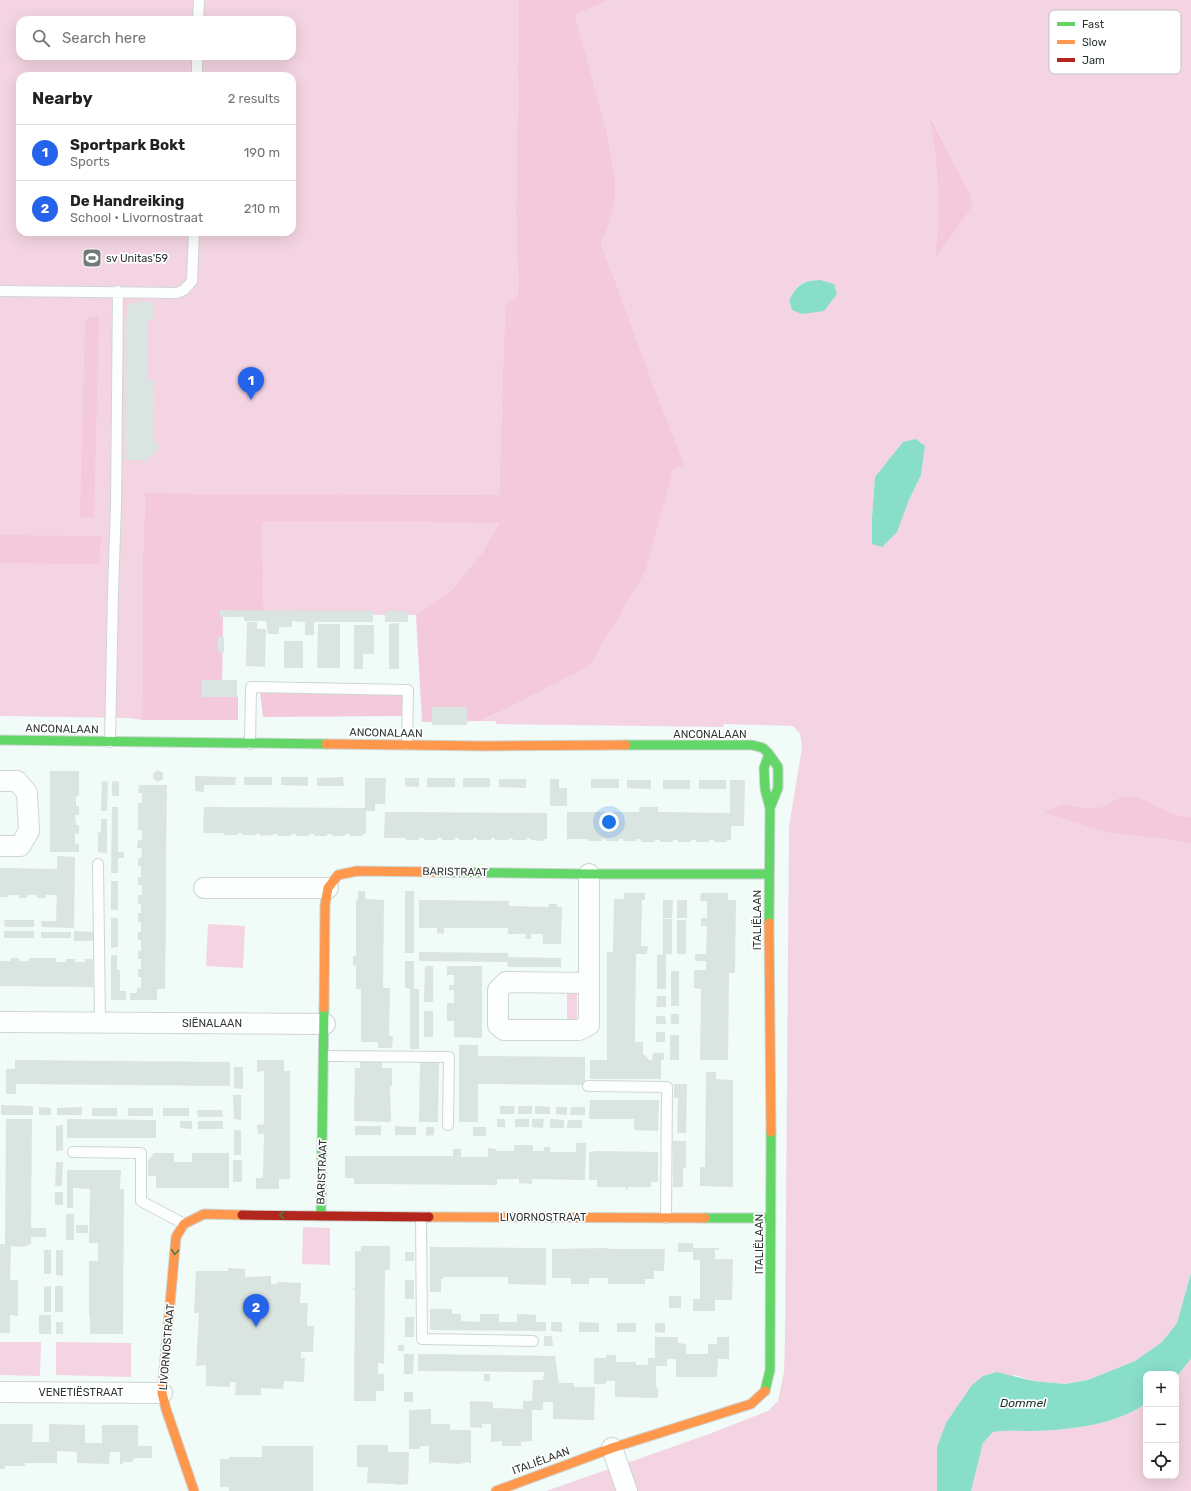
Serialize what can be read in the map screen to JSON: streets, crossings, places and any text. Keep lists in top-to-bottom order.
{
  "streets": {
    "street": [
      "ANCONALAAN",
      "BARISTRAAT",
      "ITALIËLAAN",
      "SIËNALAAN",
      "LIVORNOSTRAAT",
      "VENETIËSTRAAT"
    ]
  },
  "crossings": [
    ["ANCONALAAN", "ITALIËLAAN"],
    ["BARISTRAAT", "ITALIËLAAN"],
    ["BARISTRAAT", "SIËNALAAN"],
    ["BARISTRAAT", "LIVORNOSTRAAT"],
    ["ITALIËLAAN", "LIVORNOSTRAAT"],
    ["LIVORNOSTRAAT", "VENETIËSTRAAT"]
  ],
  "water": ["Dommel"],
  "places": {
    "sports": ["sv Unitas'59"]
  },
  "legend": ["Fast", "Slow", "Jam"],
  "page": {
    "search": "Search here",
    "heading": ["Nearby", "2 results"],
    "list": [
      {
        "mark": "1",
        "name": "Sportpark Bokt",
        "note": "Sports",
        "value": "190 m"
      },
      {
        "mark": "2",
        "name": "De Handreiking",
        "note": "School · Livornostraat",
        "value": "210 m"
      }
    ],
    "pins": ["1", "2"],
    "map_buttons": ["+", "−"]
  }
}
